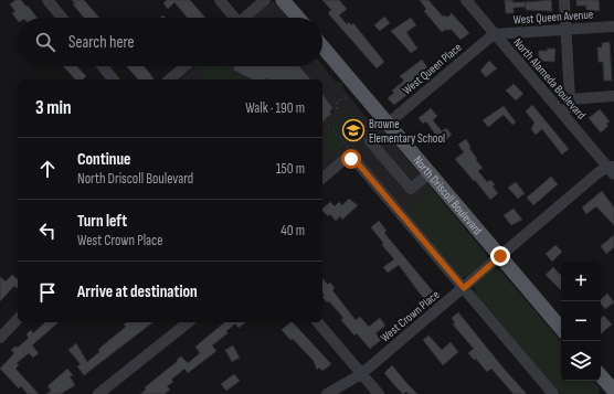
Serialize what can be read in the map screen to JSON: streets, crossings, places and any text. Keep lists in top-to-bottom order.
{
  "streets": {
    "main road": ["North Driscoll Boulevard"],
    "street": [
      "West Queen Avenue",
      "West Queen Place",
      "North Alameda Boulevard",
      "West Crown Place"
    ]
  },
  "crossings": [
    ["West Queen Avenue", "West Queen Place"],
    ["West Queen Avenue", "North Alameda Boulevard"],
    ["West Queen Place", "North Alameda Boulevard"],
    ["West Queen Place", "North Driscoll Boulevard"],
    ["North Alameda Boulevard", "West Crown Place"],
    ["North Driscoll Boulevard", "West Crown Place"]
  ],
  "places": {
    "school or university": ["Browne Elementary School"]
  },
  "page": {
    "search": "Search here",
    "heading": ["3 min", "Walk · 190 m"],
    "list": [
      ["Continue", "North Driscoll Boulevard", "150 m"],
      ["Turn left", "West Crown Place", "40 m"],
      "Arrive at destination"
    ],
    "map_buttons": ["+", "−"]
  }
}
